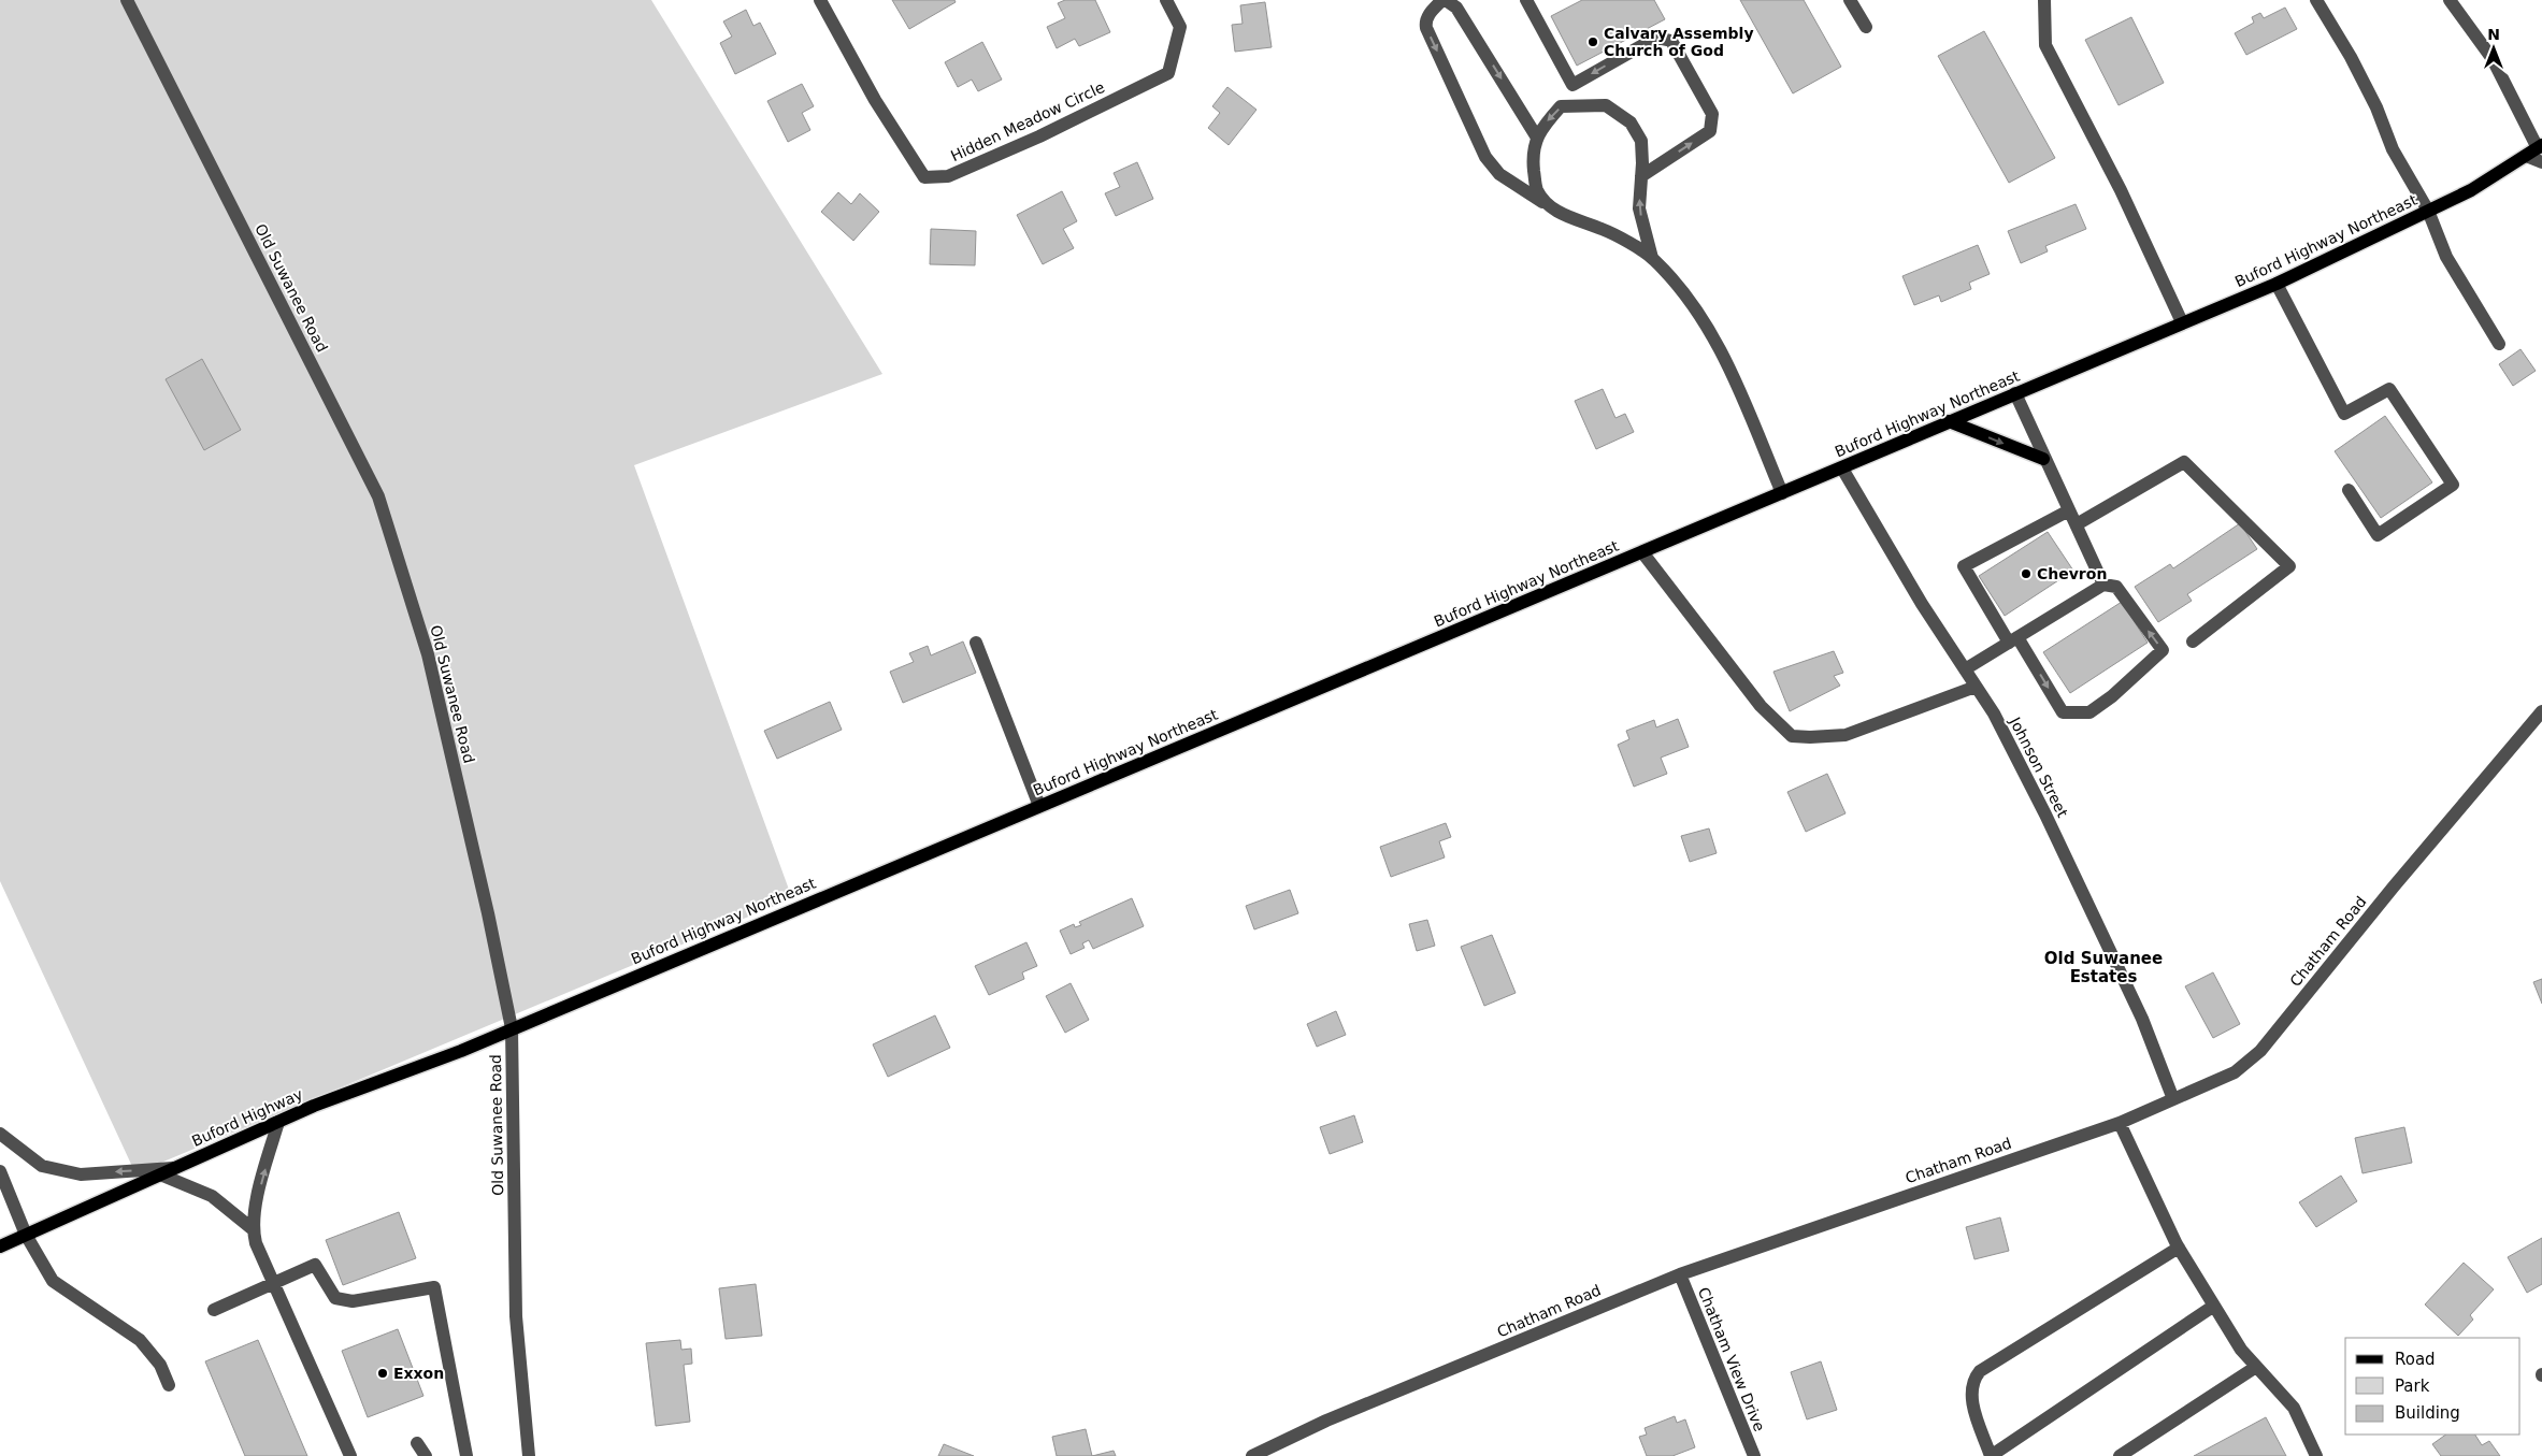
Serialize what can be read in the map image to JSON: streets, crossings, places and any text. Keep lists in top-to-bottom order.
{
  "streets": {
    "main road": ["Buford Highway Northeast", "Buford Highway"],
    "street": [
      "Hidden Meadow Circle",
      "Old Suwanee Road",
      "Johnson Street",
      "Chatham Road",
      "Chatham View Drive"
    ]
  },
  "crossings": [
    ["Buford Highway Northeast", "Old Suwanee Road"],
    ["Buford Highway Northeast", "Johnson Street"],
    ["Buford Highway Northeast", "Buford Highway"],
    ["Old Suwanee Road", "Buford Highway"],
    ["Johnson Street", "Chatham Road"],
    ["Chatham Road", "Chatham View Drive"]
  ],
  "districts": ["Old Suwanee Estates"],
  "places": ["Calvary Assembly Church of God", "Chevron", "Exxon"],
  "legend": ["Road", "Park", "Building"],
  "north": "top"
}
